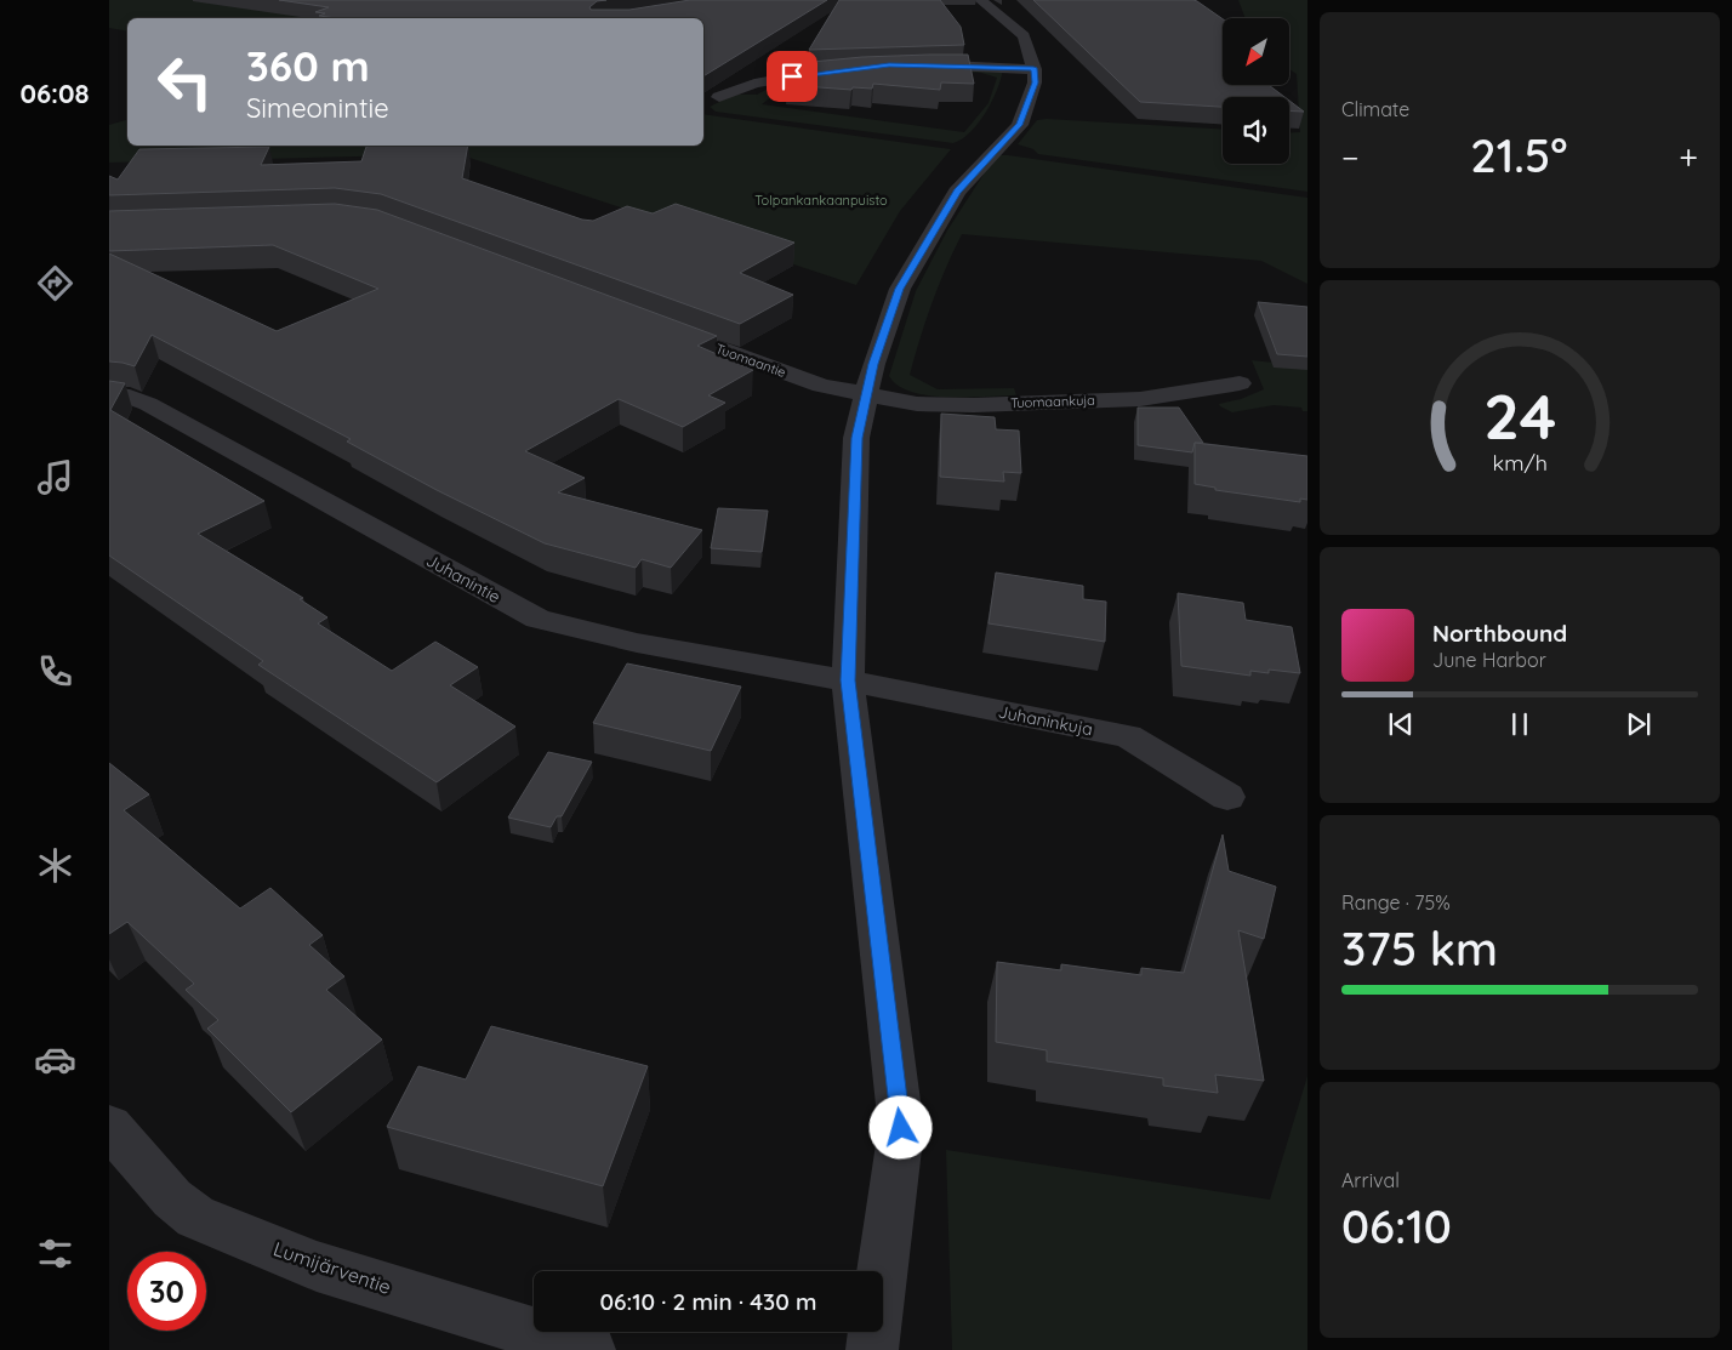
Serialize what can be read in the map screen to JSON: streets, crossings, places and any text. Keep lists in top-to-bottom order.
{
  "streets": {
    "street": [
      "Tuomaantie",
      "Tuomaankuja",
      "Juhanintie",
      "Juhaninkuja",
      "Lumijärventie"
    ]
  },
  "crossings": [
    ["Tuomaantie", "Tuomaankuja"],
    ["Juhanintie", "Juhaninkuja"]
  ],
  "parks": ["Tolpankankaanpuisto"],
  "north": "bottom left",
  "page": {
    "tabs": "06:08",
    "tile": [
      "Climate",
      ["Range · 75%", "375 km"],
      ["Arrival", "06:10"]
    ],
    "turn": ["360 m", "Simeonintie"],
    "heat": ["−", "21.5°", "+"],
    "song": ["Northbound", "June Harbor"],
    "limit": "30",
    "trip": "06:10 · 2 min · 430 m",
    "gauge": ["24", "km/h"]
  }
}
